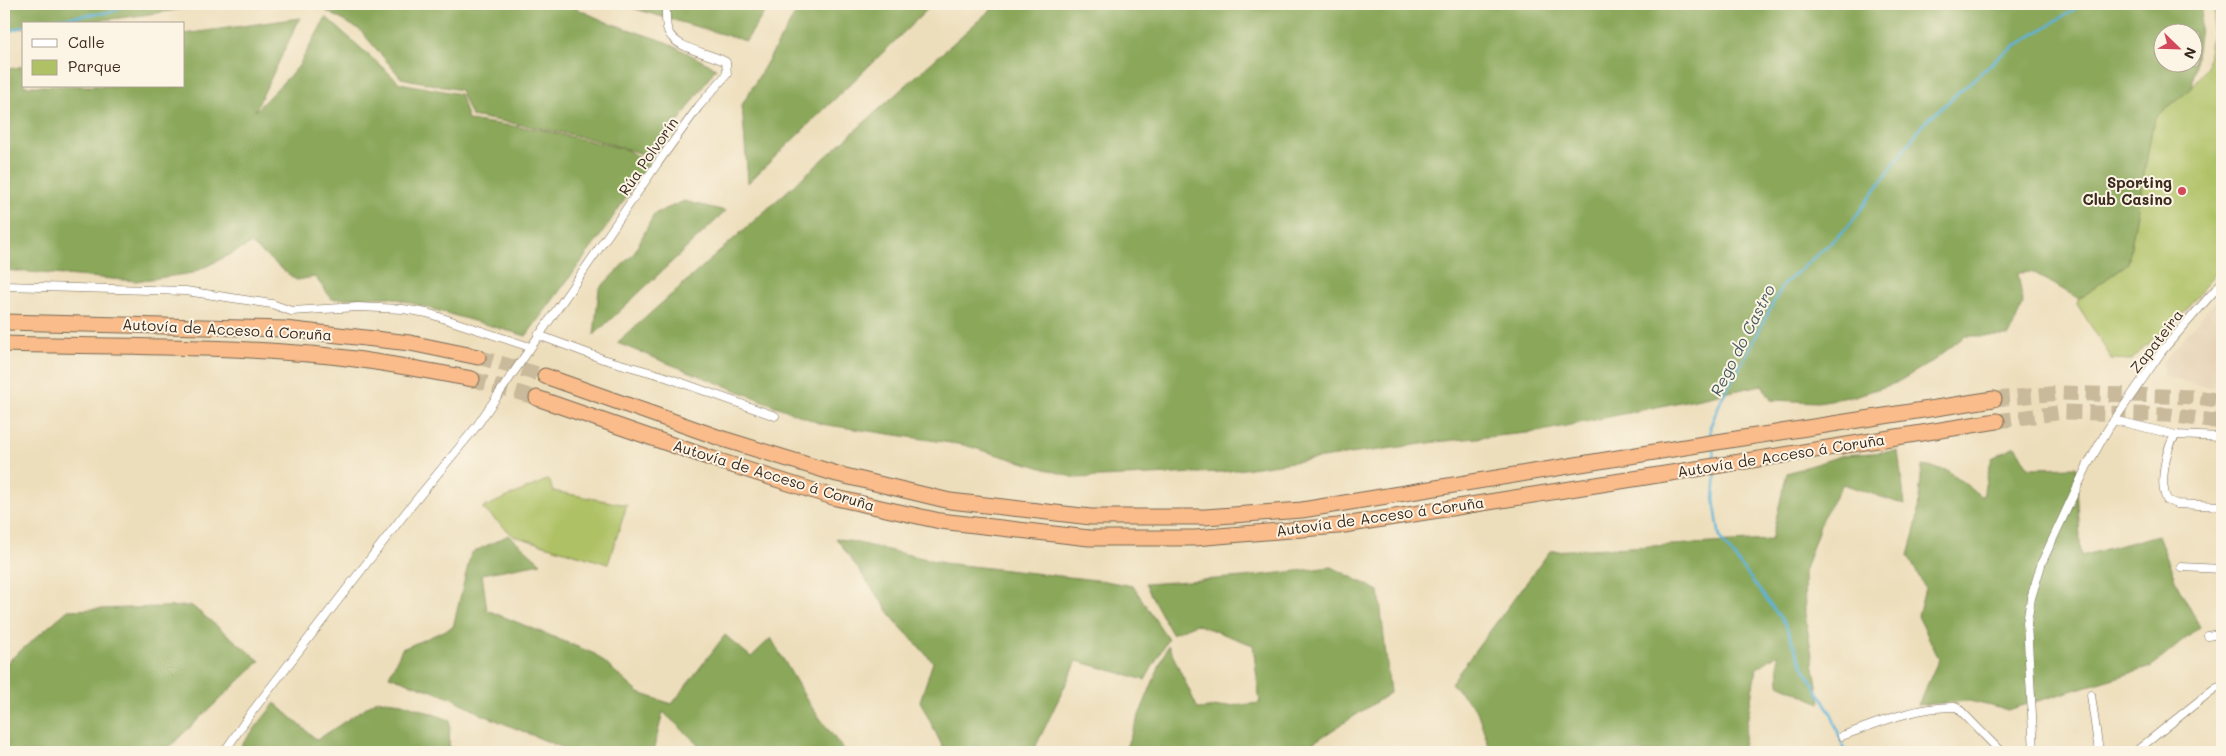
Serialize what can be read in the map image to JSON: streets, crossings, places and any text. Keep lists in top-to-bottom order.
{
  "streets": {
    "highway": ["Autovía de Acceso á Coruña"],
    "street": ["Rúa Polvorín", "Zapateira"]
  },
  "water": ["Rego do Castro"],
  "places": ["Sporting Club Casino"],
  "legend": ["Calle", "Parque"],
  "north": "bottom right"
}
